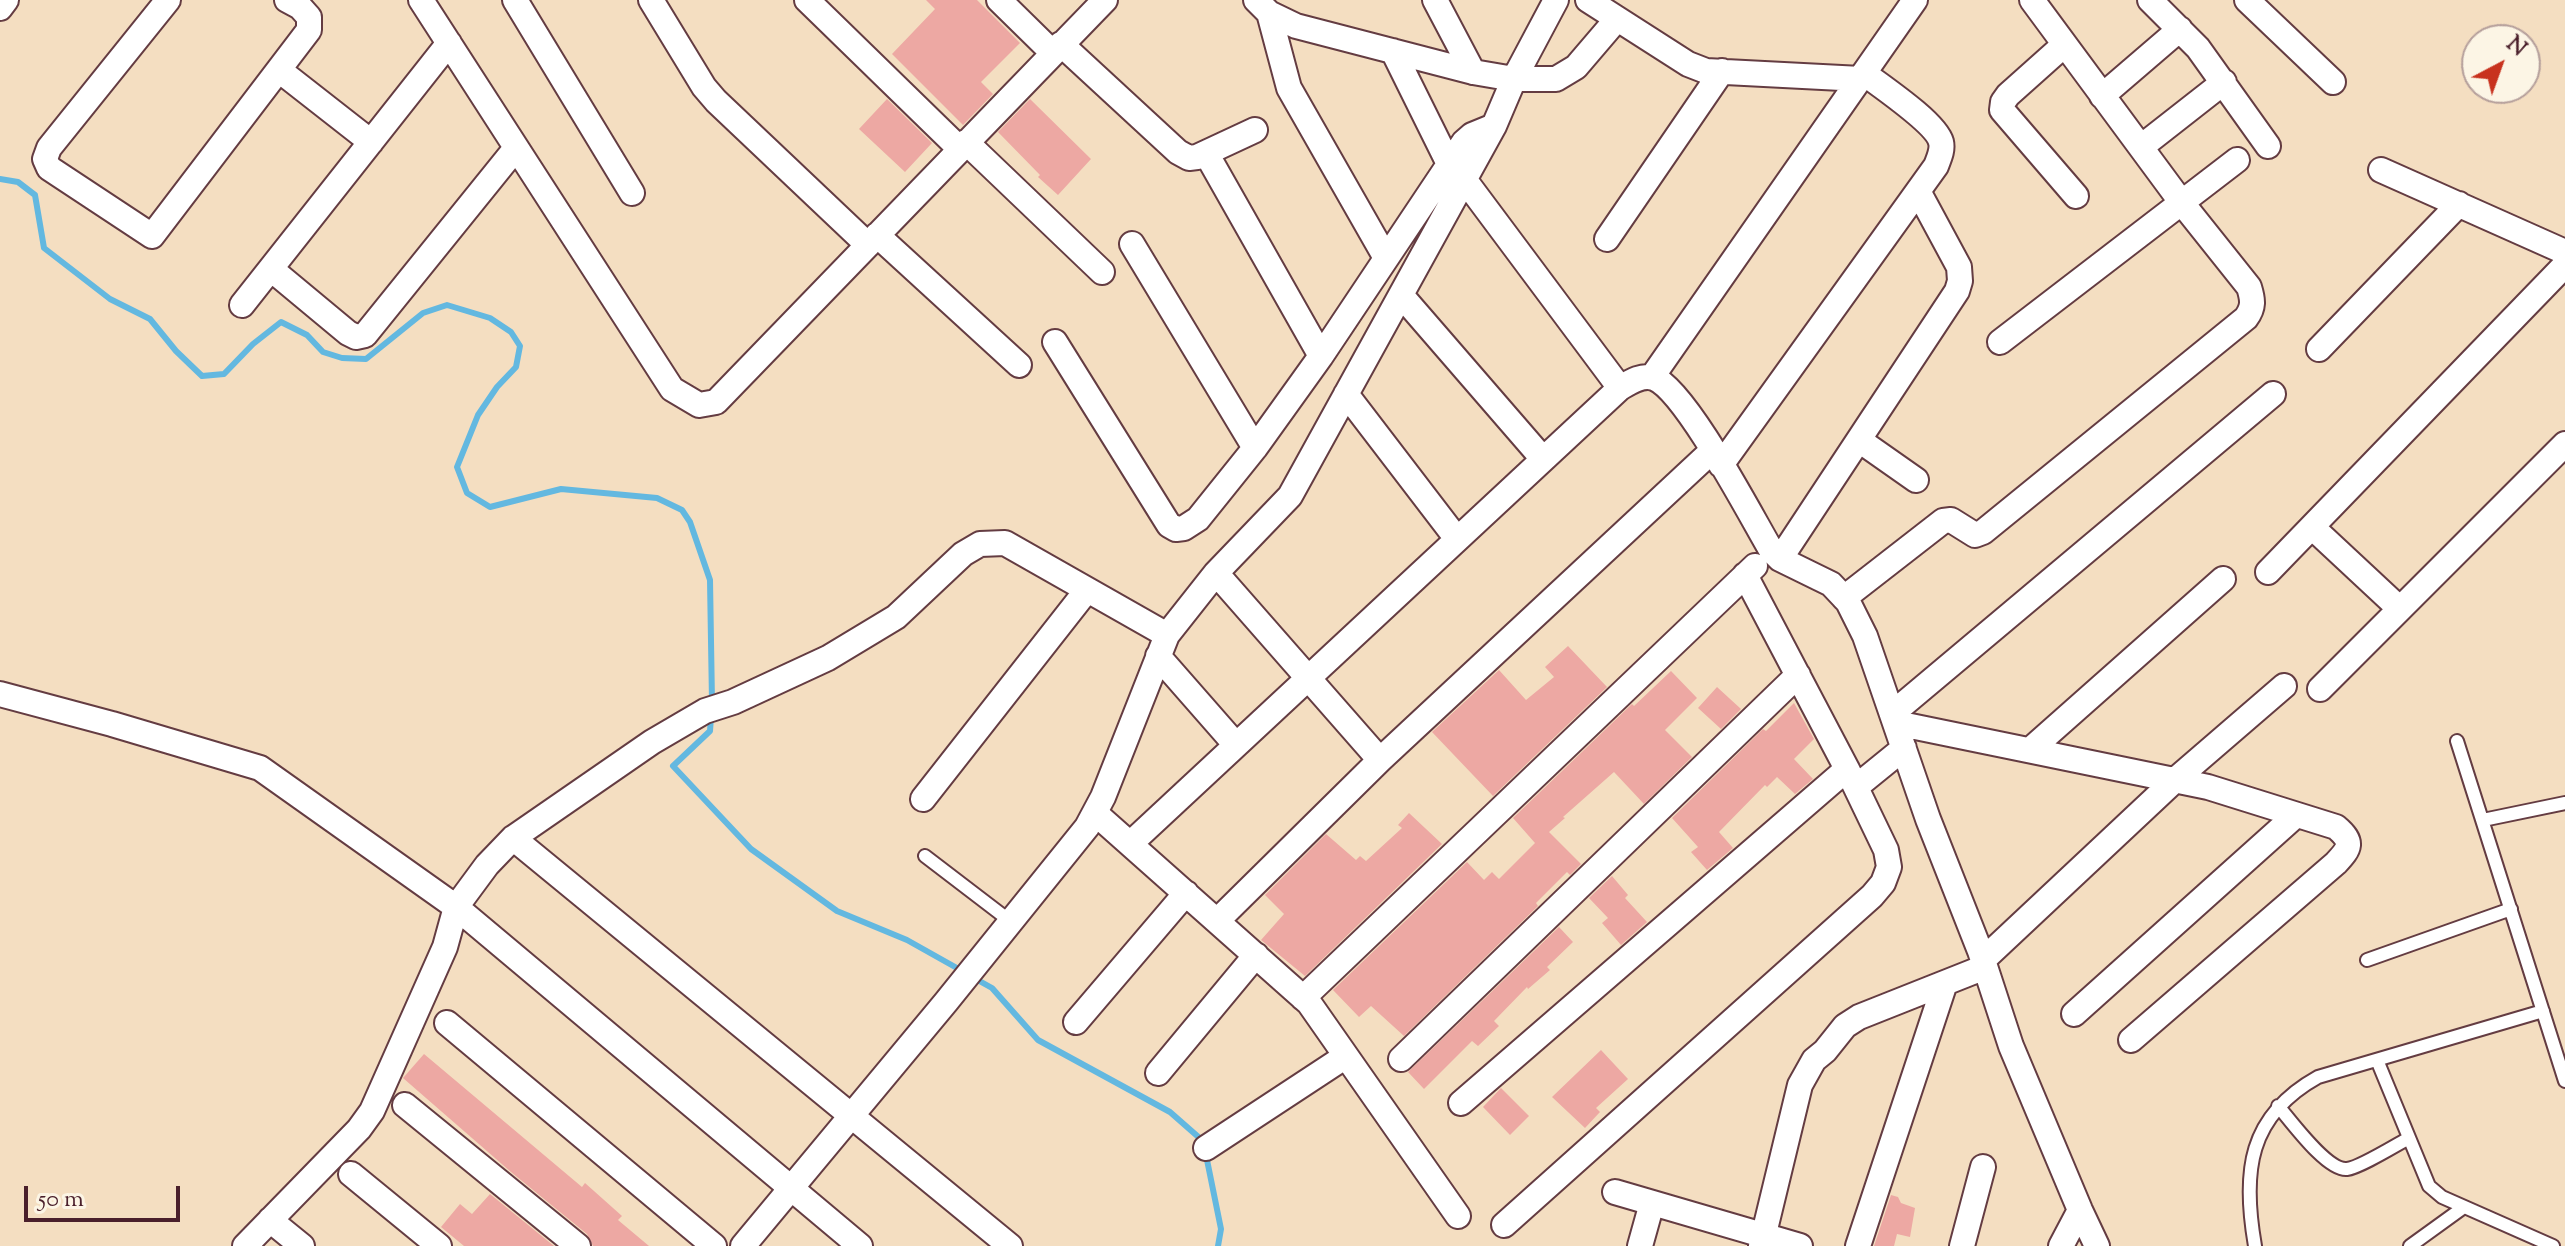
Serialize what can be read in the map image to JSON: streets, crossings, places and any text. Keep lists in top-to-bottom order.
{
  "scale_bar": "50 m",
  "north": "top right"
}
